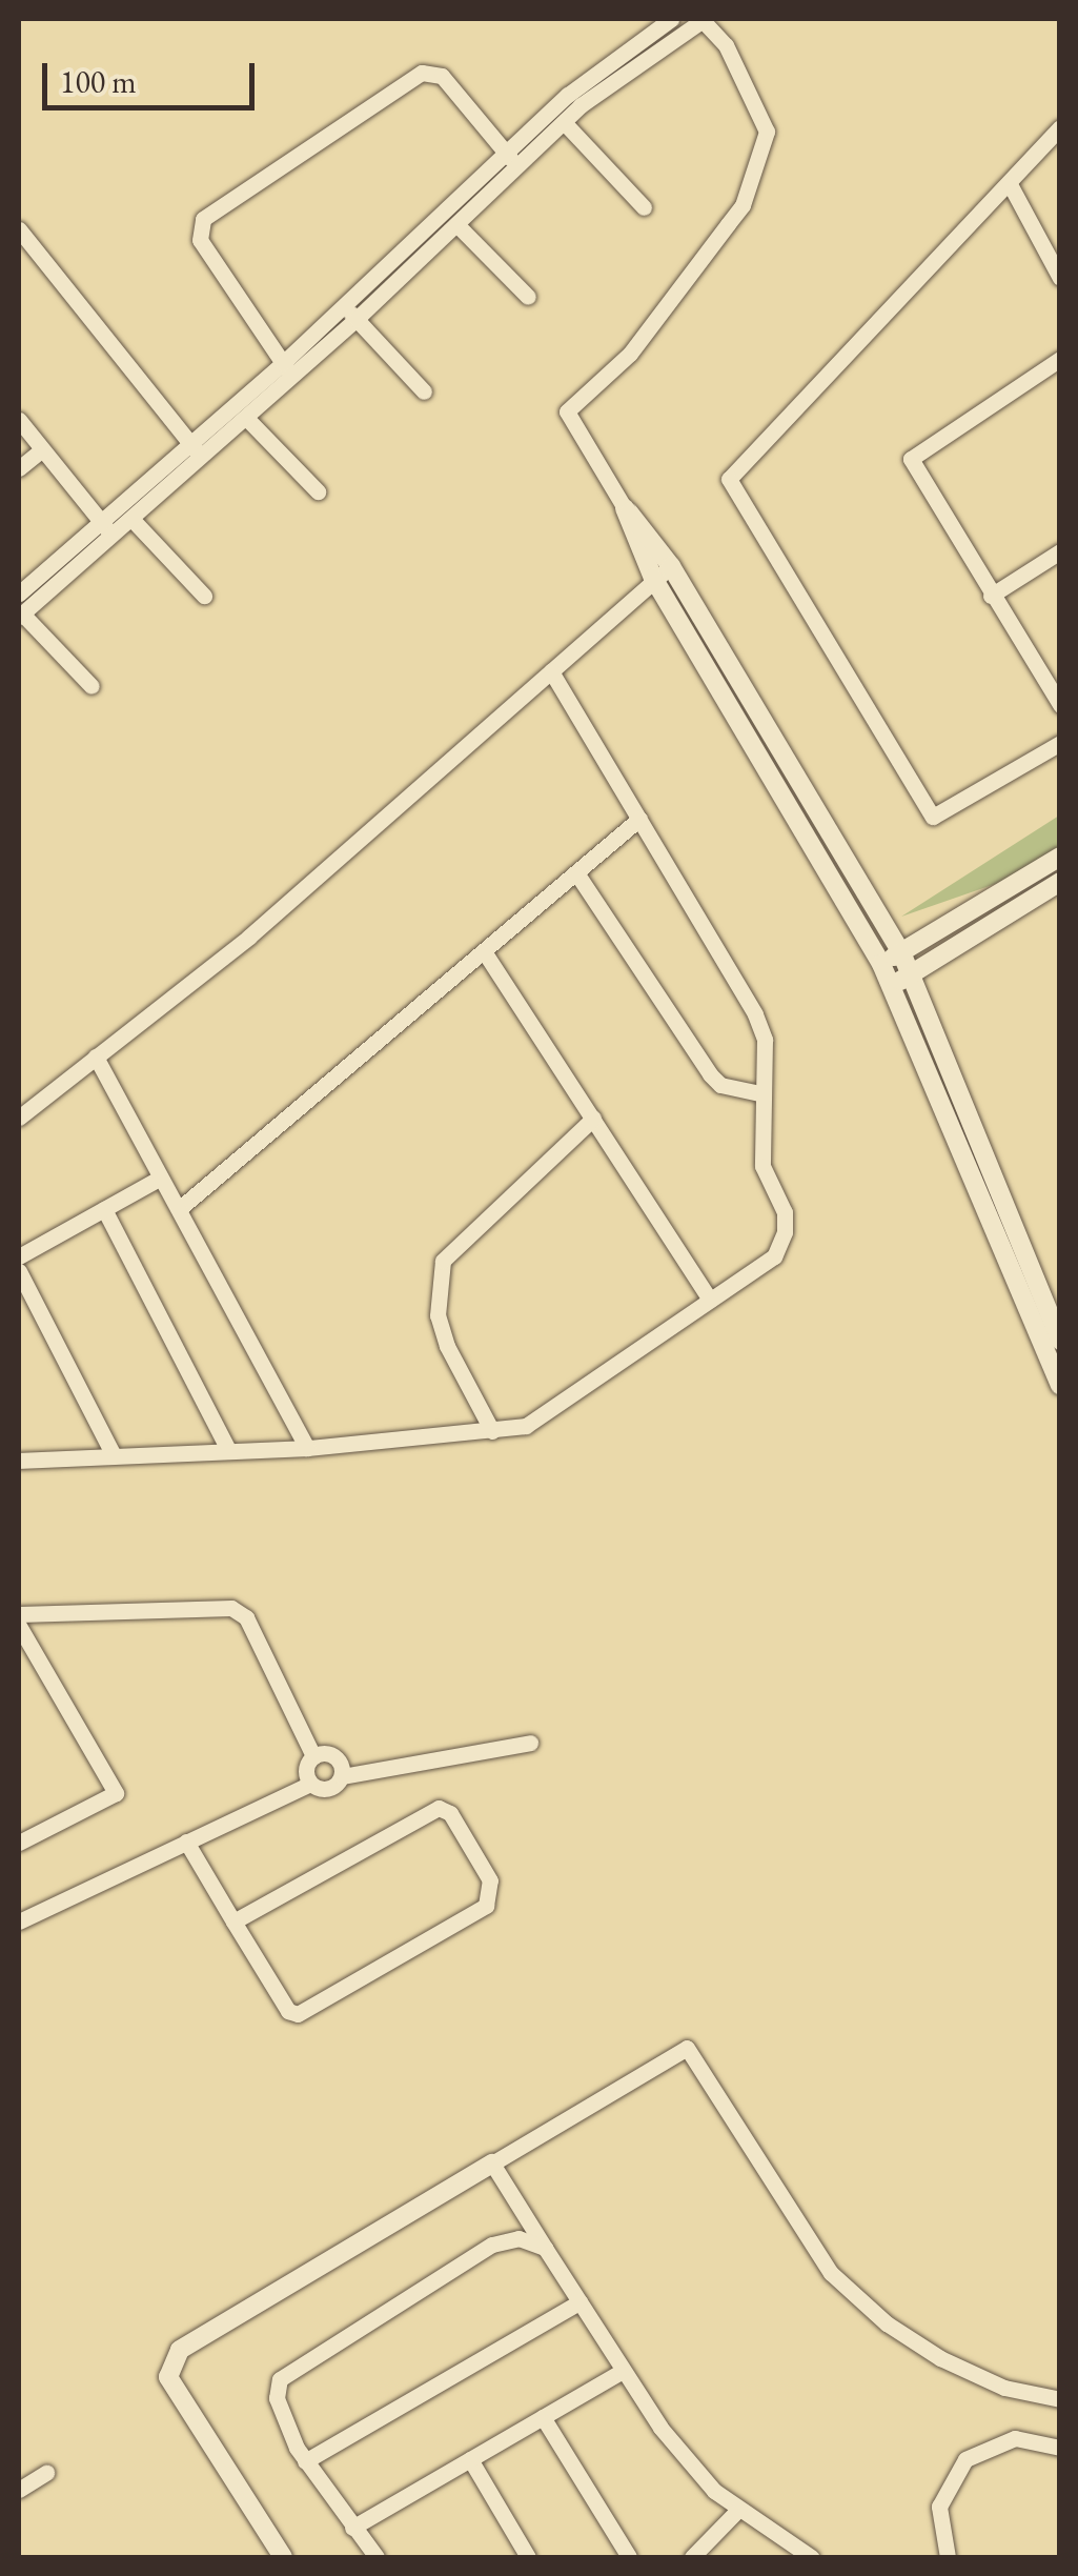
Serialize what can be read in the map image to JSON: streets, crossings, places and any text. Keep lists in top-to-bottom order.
{
  "scale_bar": "100 m"
}
